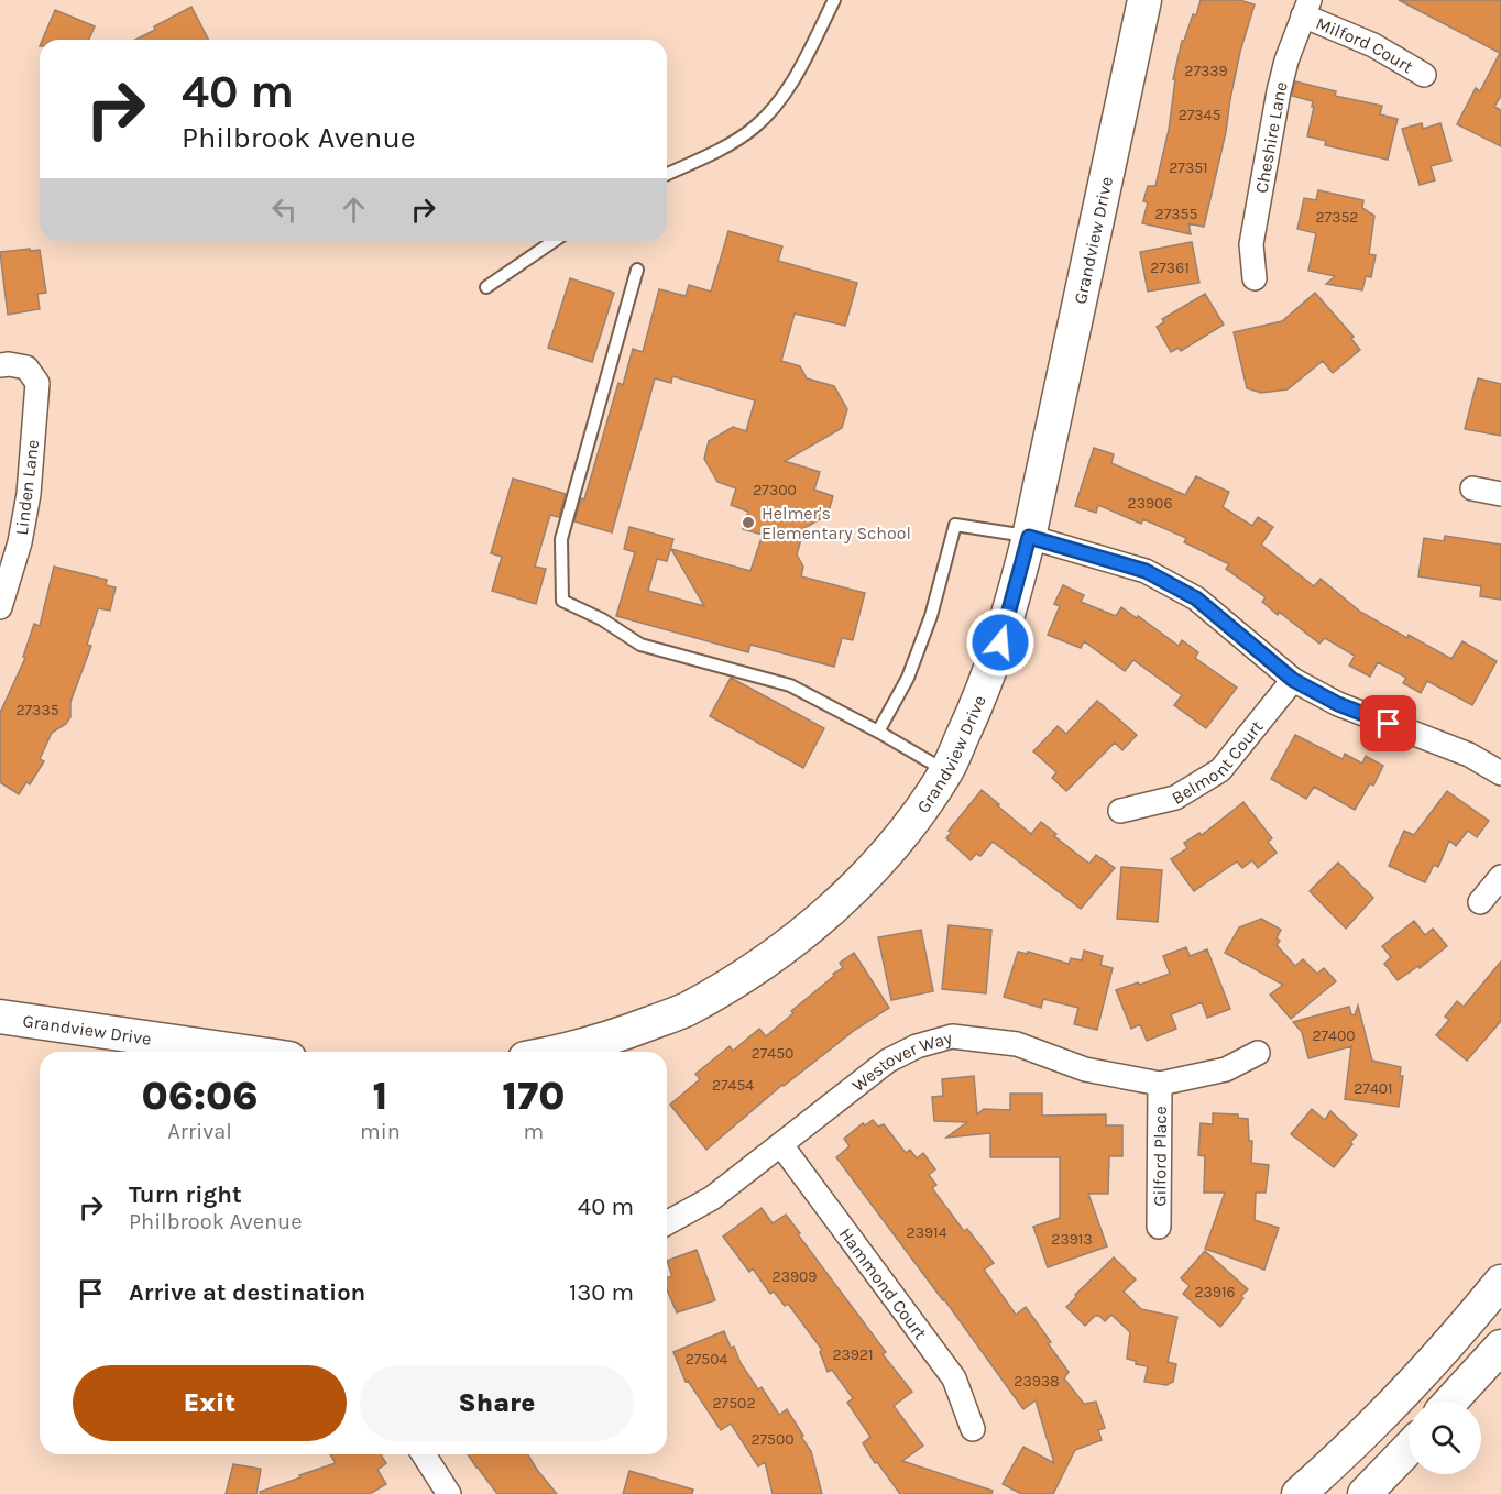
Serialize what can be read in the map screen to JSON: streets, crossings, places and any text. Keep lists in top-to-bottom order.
{
  "streets": {
    "street": [
      "Milford Court",
      "Cheshire Lane",
      "Grandview Drive",
      "Linden Lane",
      "Belmont Court",
      "Westover Way",
      "Gilford Place",
      "Hammond Court"
    ]
  },
  "crossings": [
    ["Milford Court", "Cheshire Lane"],
    ["Westover Way", "Gilford Place"],
    ["Westover Way", "Hammond Court"]
  ],
  "places": ["Helmer's Elementary School"],
  "house_numbers": [
    "27339",
    "27345",
    "27351",
    "27355",
    "27352",
    "27361",
    "27300",
    "23906",
    "27335",
    "27400",
    "27450",
    "27454",
    "27401",
    "23914",
    "23913",
    "23909",
    "23916",
    "23921",
    "27504",
    "23938",
    "27502",
    "27500"
  ],
  "page": {
    "turn": ["40 m", "Philbrook Avenue"],
    "eta": [
      "06:06",
      "Arrival",
      "1",
      "min",
      "170",
      "m"
    ],
    "list": [
      {
        "name": "Turn right",
        "note": "Philbrook Avenue",
        "value": "40 m"
      },
      {
        "name": "Arrive at destination",
        "value": "130 m"
      }
    ],
    "buttons": ["Exit", "Share"]
  }
}
